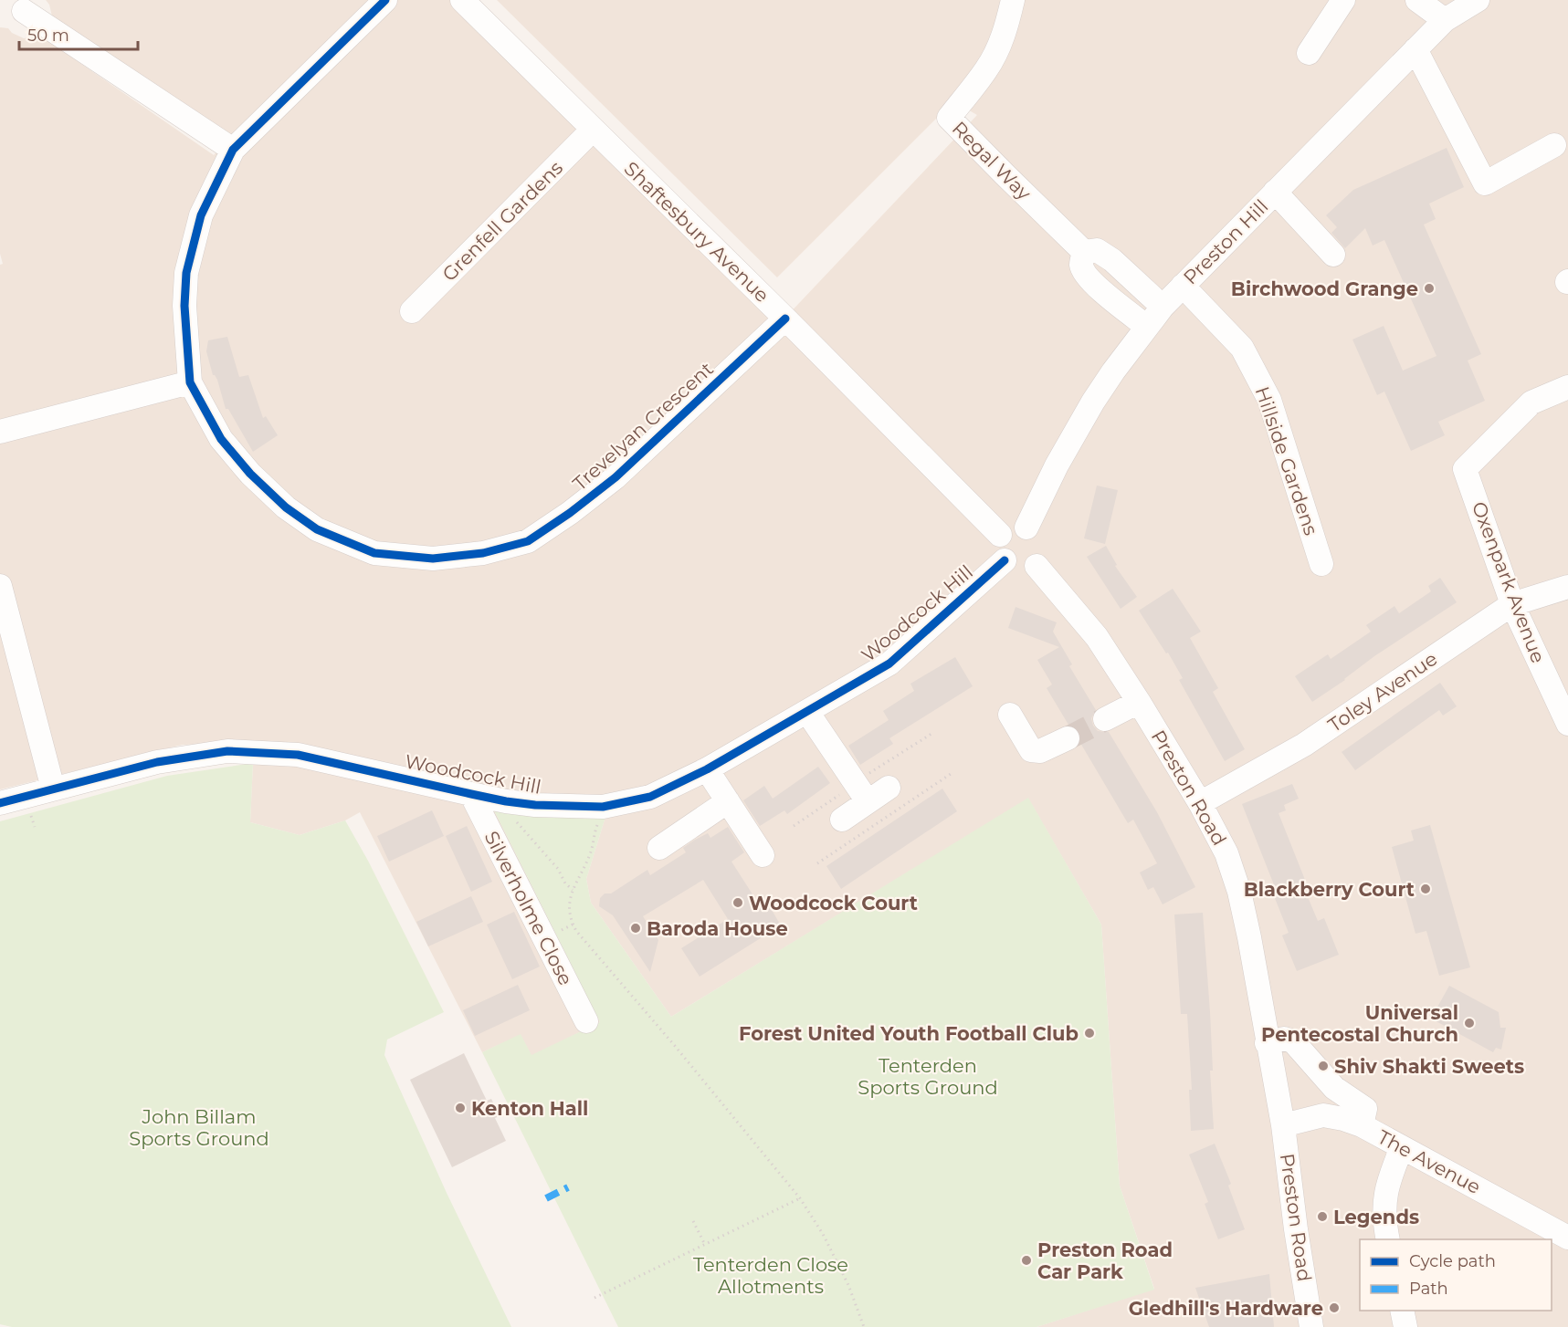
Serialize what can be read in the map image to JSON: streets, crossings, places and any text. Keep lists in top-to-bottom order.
{
  "streets": {
    "street": [
      "Regal Way",
      "Grenfell Gardens",
      "Shaftesbury Avenue",
      "Preston Hill",
      "Trevelyan Crescent",
      "Hillside Gardens",
      "Oxenpark Avenue",
      "Woodcock Hill",
      "Toley Avenue",
      "Preston Road",
      "Silverholme Close",
      "The Avenue"
    ]
  },
  "crossings": [
    ["Grenfell Gardens", "Shaftesbury Avenue"],
    ["Shaftesbury Avenue", "Preston Hill"],
    ["Shaftesbury Avenue", "Trevelyan Crescent"],
    ["Shaftesbury Avenue", "Woodcock Hill"],
    ["Shaftesbury Avenue", "Preston Road"],
    ["Preston Hill", "Hillside Gardens"],
    ["Preston Hill", "Woodcock Hill"],
    ["Preston Hill", "Preston Road"],
    ["Oxenpark Avenue", "Toley Avenue"],
    ["Woodcock Hill", "Preston Road"],
    ["Woodcock Hill", "Silverholme Close"],
    ["Toley Avenue", "Preston Road"],
    ["Preston Road", "The Avenue"]
  ],
  "parks": ["Tenterden Sports Ground", "John Billam Sports Ground", "Tenterden Close Allotments"],
  "places": [
    "Birchwood Grange",
    "Blackberry Court",
    "Woodcock Court",
    "Baroda House",
    "Universal Pentecostal Church",
    "Forest United Youth Football Club",
    "Shiv Shakti Sweets",
    "Kenton Hall",
    "Legends",
    "Preston Road Car Park",
    "Gledhill's Hardware"
  ],
  "legend": ["Cycle path", "Path"],
  "scale_bar": "50 m"
}
